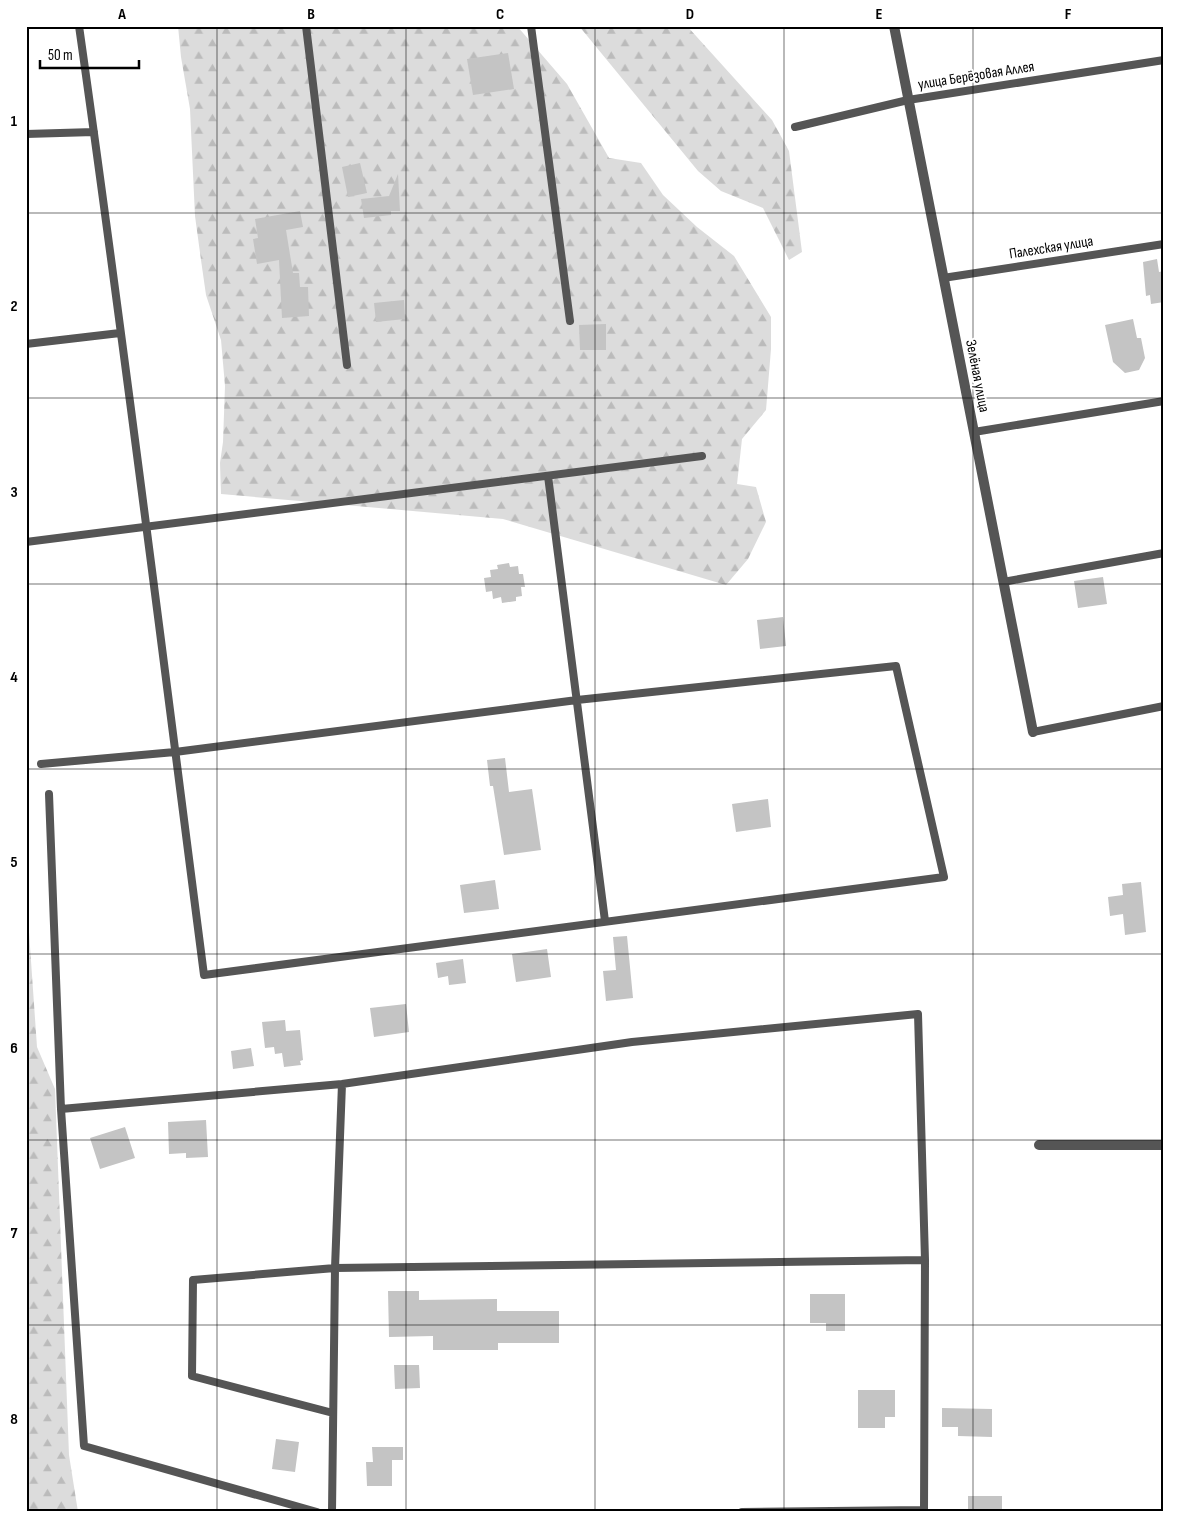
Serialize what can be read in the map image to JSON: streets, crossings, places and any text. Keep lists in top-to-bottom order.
{
  "streets": {
    "street": ["Зелёная улица"],
    "lane": ["улица Берёзовая Аллея", "Палехская улица"]
  },
  "crossings": [
    ["улица Берёзовая Аллея", "Зелёная улица"],
    ["Палехская улица", "Зелёная улица"]
  ],
  "scale_bar": "50 m",
  "grid": {
    "columns": [
      "A",
      "B",
      "C",
      "D",
      "E",
      "F"
    ],
    "rows": [
      "1",
      "2",
      "3",
      "4",
      "5",
      "6",
      "7",
      "8"
    ]
  }
}
